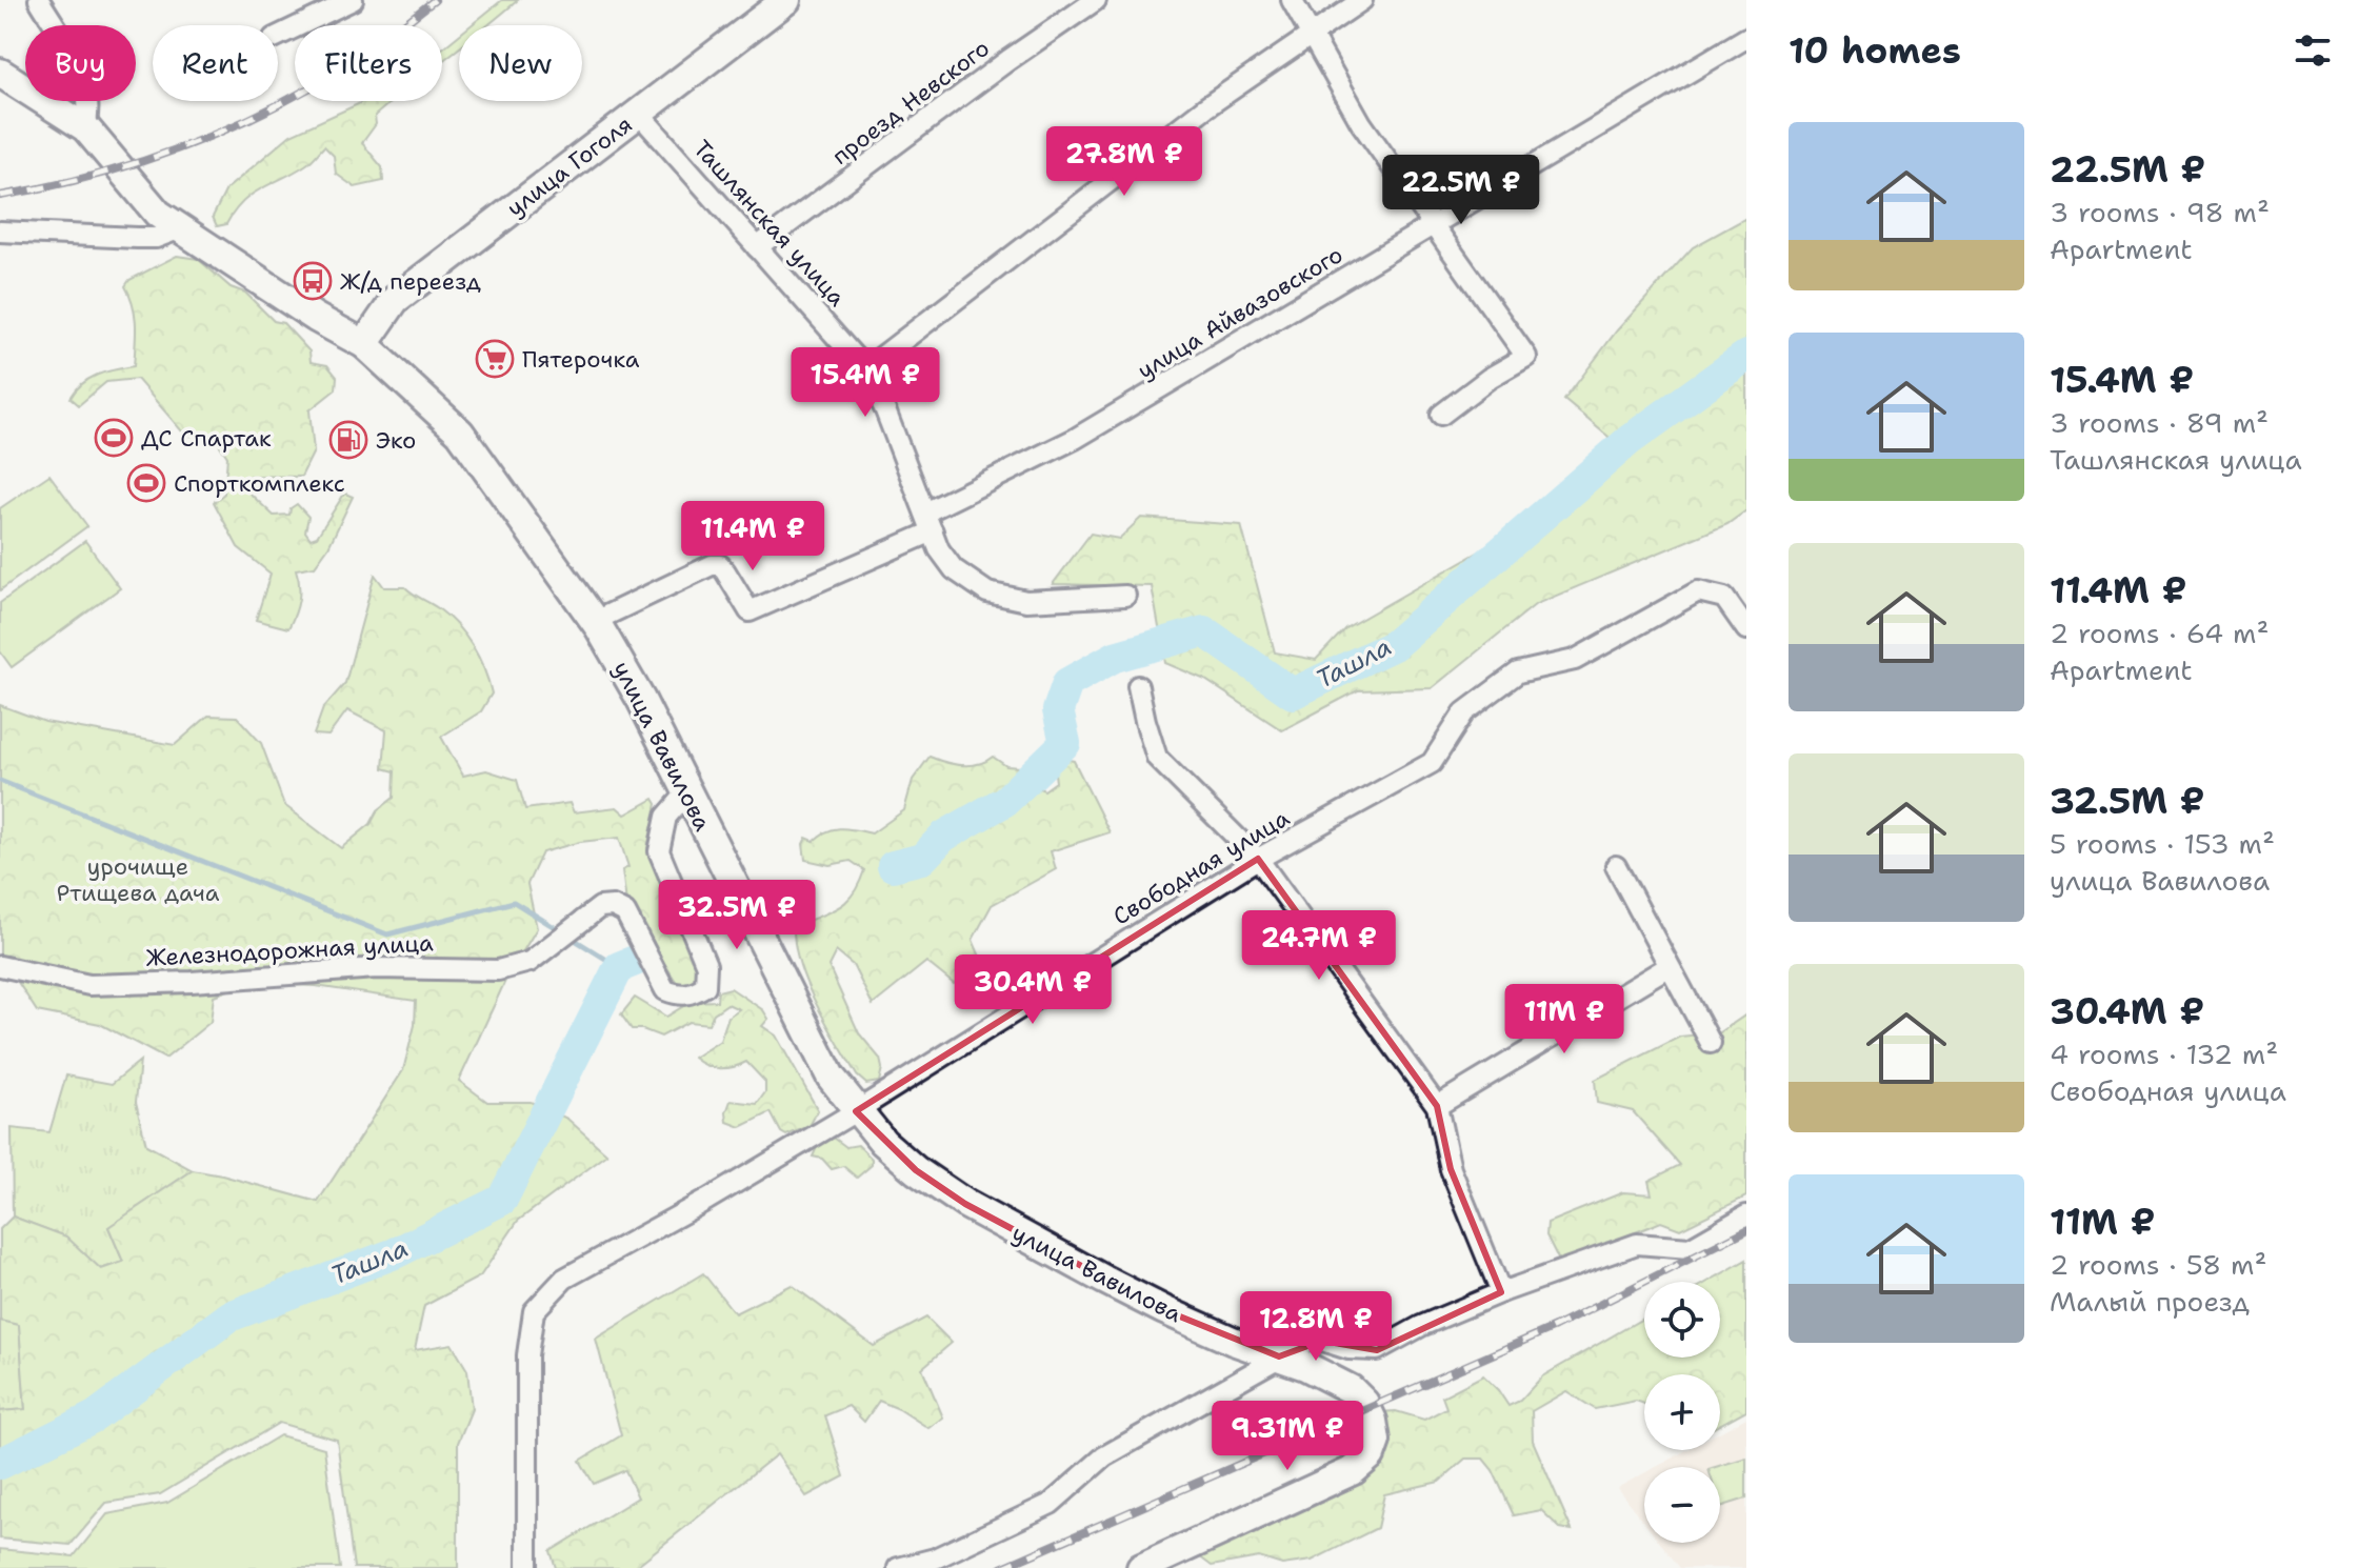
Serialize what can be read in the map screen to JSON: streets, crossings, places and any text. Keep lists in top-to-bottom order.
{
  "streets": {
    "main road": ["улица Гоголя", "улица Вавилова"],
    "street": [
      "проезд Невского",
      "Ташлянская улица",
      "улица Айвазовского",
      "Свободная улица",
      "Железнодорожная улица"
    ]
  },
  "crossings": [
    ["проезд Невского", "Ташлянская улица"],
    ["улица Гоголя", "Ташлянская улица"],
    ["улица Гоголя", "улица Вавилова"],
    ["Ташлянская улица", "улица Айвазовского"],
    ["улица Вавилова", "Свободная улица"],
    ["улица Вавилова", "Железнодорожная улица"]
  ],
  "water": ["Ташла"],
  "parks": ["урочище Ртищева дача"],
  "places": {
    "bus stop": ["Ж/д переезд"],
    "supermarket": ["Пятерочка"],
    "sports": ["ДС Спартак", "Спорткомплекс"],
    "fuel station": ["Эко"]
  },
  "page": {
    "heading": "10 homes",
    "chip": [
      "Buy",
      "Rent",
      "Filters",
      "New"
    ],
    "list": [
      {
        "name": "22.5M ₽",
        "note": "3 rooms · 98 m² · Apartment"
      },
      {
        "name": "15.4M ₽",
        "note": "3 rooms · 89 m² · Ташлянская улица"
      },
      {
        "name": "11.4M ₽",
        "note": "2 rooms · 64 m² · Apartment"
      },
      {
        "name": "32.5M ₽",
        "note": "5 rooms · 153 m² · улица Вавилова"
      },
      {
        "name": "30.4M ₽",
        "note": "4 rooms · 132 m² · Свободная улица"
      },
      {
        "name": "11M ₽",
        "note": "2 rooms · 58 m² · Малый проезд"
      }
    ],
    "price": [
      "27.8M ₽",
      "22.5M ₽",
      "15.4M ₽",
      "11.4M ₽",
      "32.5M ₽",
      "24.7M ₽",
      "30.4M ₽",
      "11M ₽",
      "12.8M ₽",
      "9.31M ₽"
    ],
    "map_buttons": ["+", "−"]
  }
}
